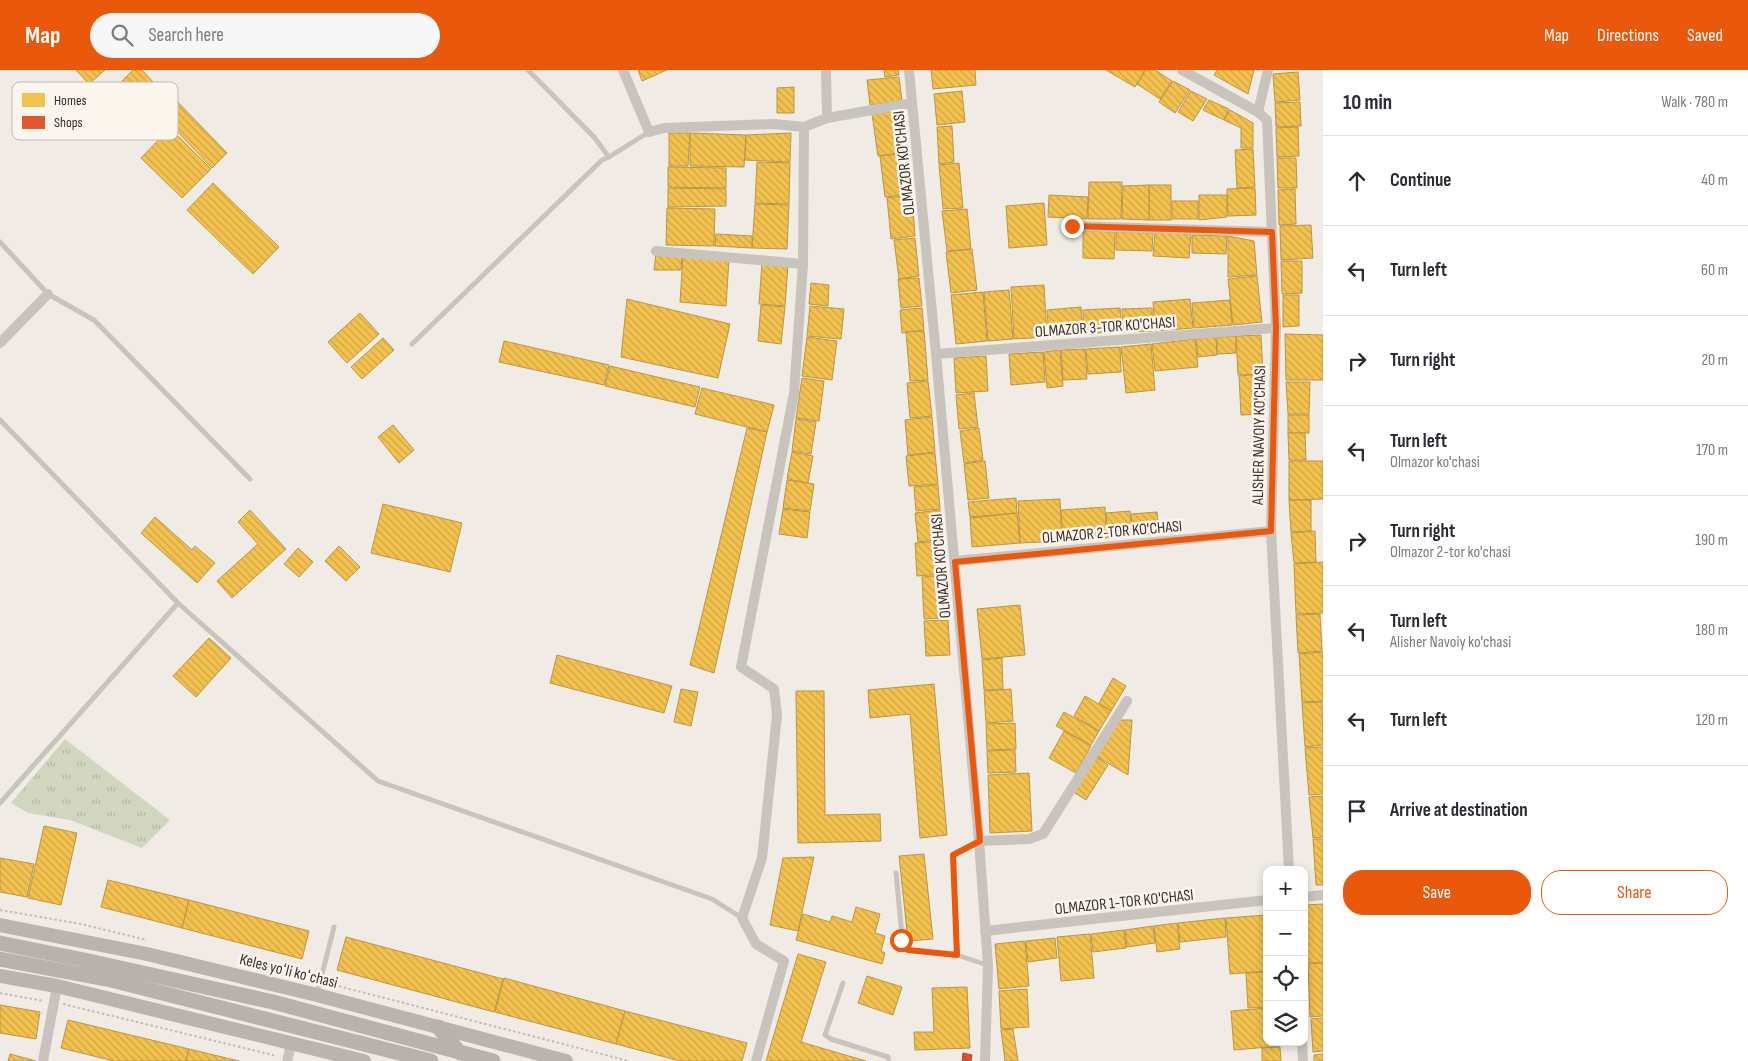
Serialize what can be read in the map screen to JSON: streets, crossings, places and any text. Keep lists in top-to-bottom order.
{
  "streets": {
    "street": [
      "OLMAZOR KO'CHASI",
      "OLMAZOR 3-TOR KO'CHASI",
      "ALISHER NAVOIY KO'CHASI",
      "OLMAZOR 2-TOR KO'CHASI",
      "OLMAZOR 1-TOR KO'CHASI",
      "Keles yoʻli koʻchasi"
    ]
  },
  "crossings": [
    ["OLMAZOR KO'CHASI", "OLMAZOR 3-TOR KO'CHASI"],
    ["OLMAZOR KO'CHASI", "OLMAZOR 2-TOR KO'CHASI"],
    ["OLMAZOR KO'CHASI", "OLMAZOR 1-TOR KO'CHASI"],
    ["OLMAZOR 3-TOR KO'CHASI", "ALISHER NAVOIY KO'CHASI"],
    ["ALISHER NAVOIY KO'CHASI", "OLMAZOR 2-TOR KO'CHASI"]
  ],
  "legend": ["Homes", "Shops"],
  "page": {
    "header": "Map",
    "search": "Search here",
    "nav": ["Map", "Directions", "Saved"],
    "heading": ["10 min", "Walk · 780 m"],
    "list": [
      ["Continue", "40 m"],
      ["Turn left", "60 m"],
      ["Turn right", "20 m"],
      ["Turn left", "Olmazor ko'chasi", "170 m"],
      ["Turn right", "Olmazor 2-tor ko'chasi", "190 m"],
      ["Turn left", "Alisher Navoiy ko'chasi", "180 m"],
      ["Turn left", "120 m"],
      "Arrive at destination"
    ],
    "buttons": ["Save", "Share"],
    "map_buttons": ["+", "−"]
  }
}
